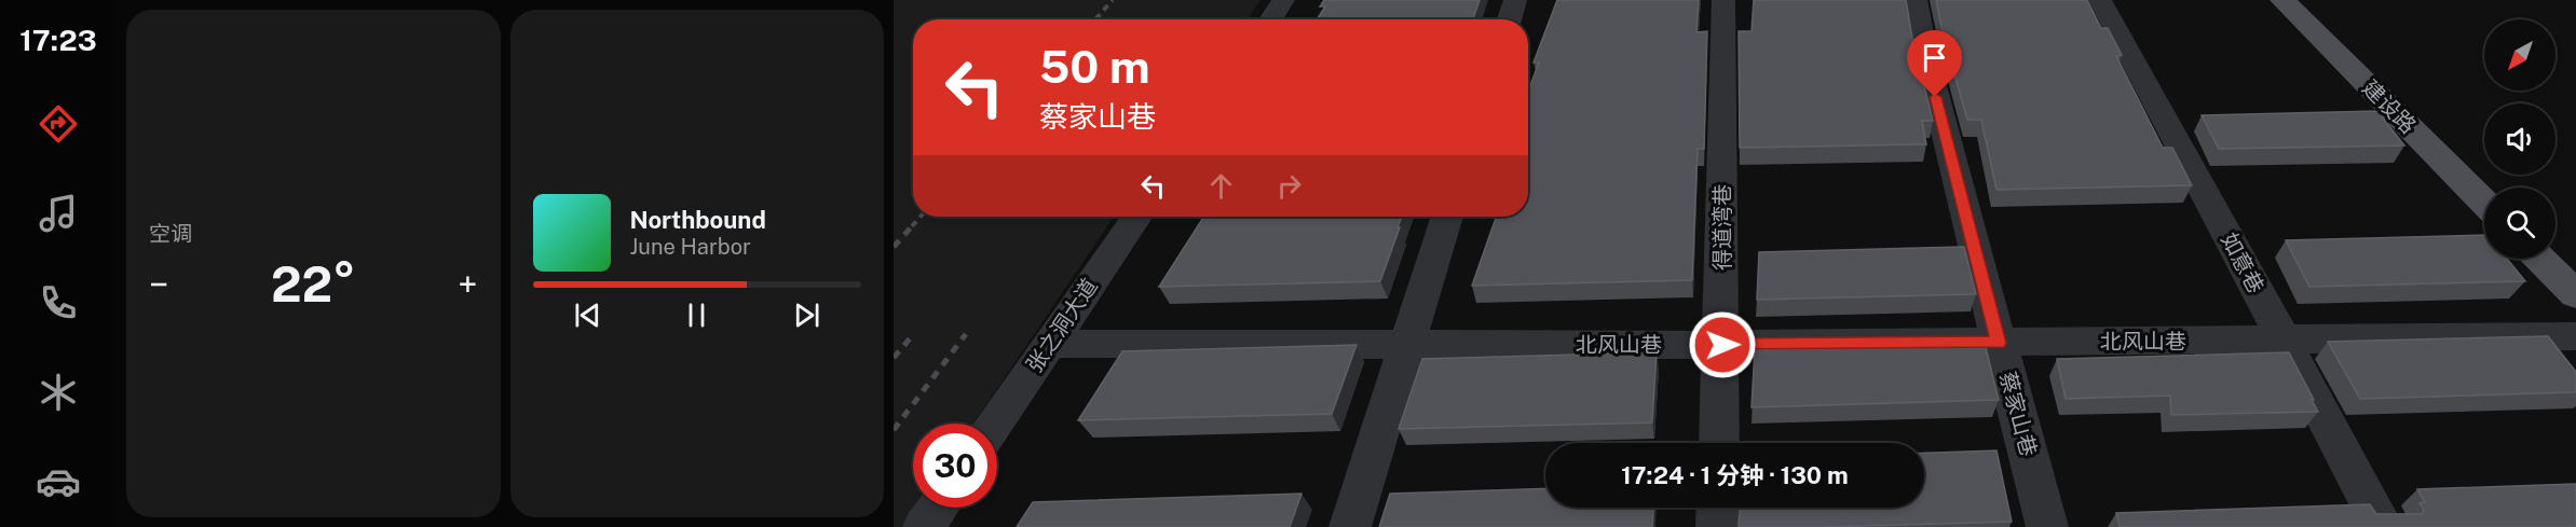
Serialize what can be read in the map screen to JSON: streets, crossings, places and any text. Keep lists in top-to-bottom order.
{
  "streets": {
    "main road": ["建设路"],
    "street": [
      "得道湾巷",
      "如意巷",
      "张之洞大道",
      "北风山巷",
      "蔡家山巷"
    ]
  },
  "crossings": [
    ["得道湾巷", "北风山巷"],
    ["如意巷", "北风山巷"],
    ["张之洞大道", "北风山巷"],
    ["北风山巷", "蔡家山巷"]
  ],
  "north": "bottom left",
  "page": {
    "tabs": "17:23",
    "tile": "空调",
    "turn": ["50 m", "蔡家山巷"],
    "song": ["Northbound", "June Harbor"],
    "heat": ["−", "22°", "+"],
    "limit": "30",
    "trip": "17:24 · 1 分钟 · 130 m"
  }
}
